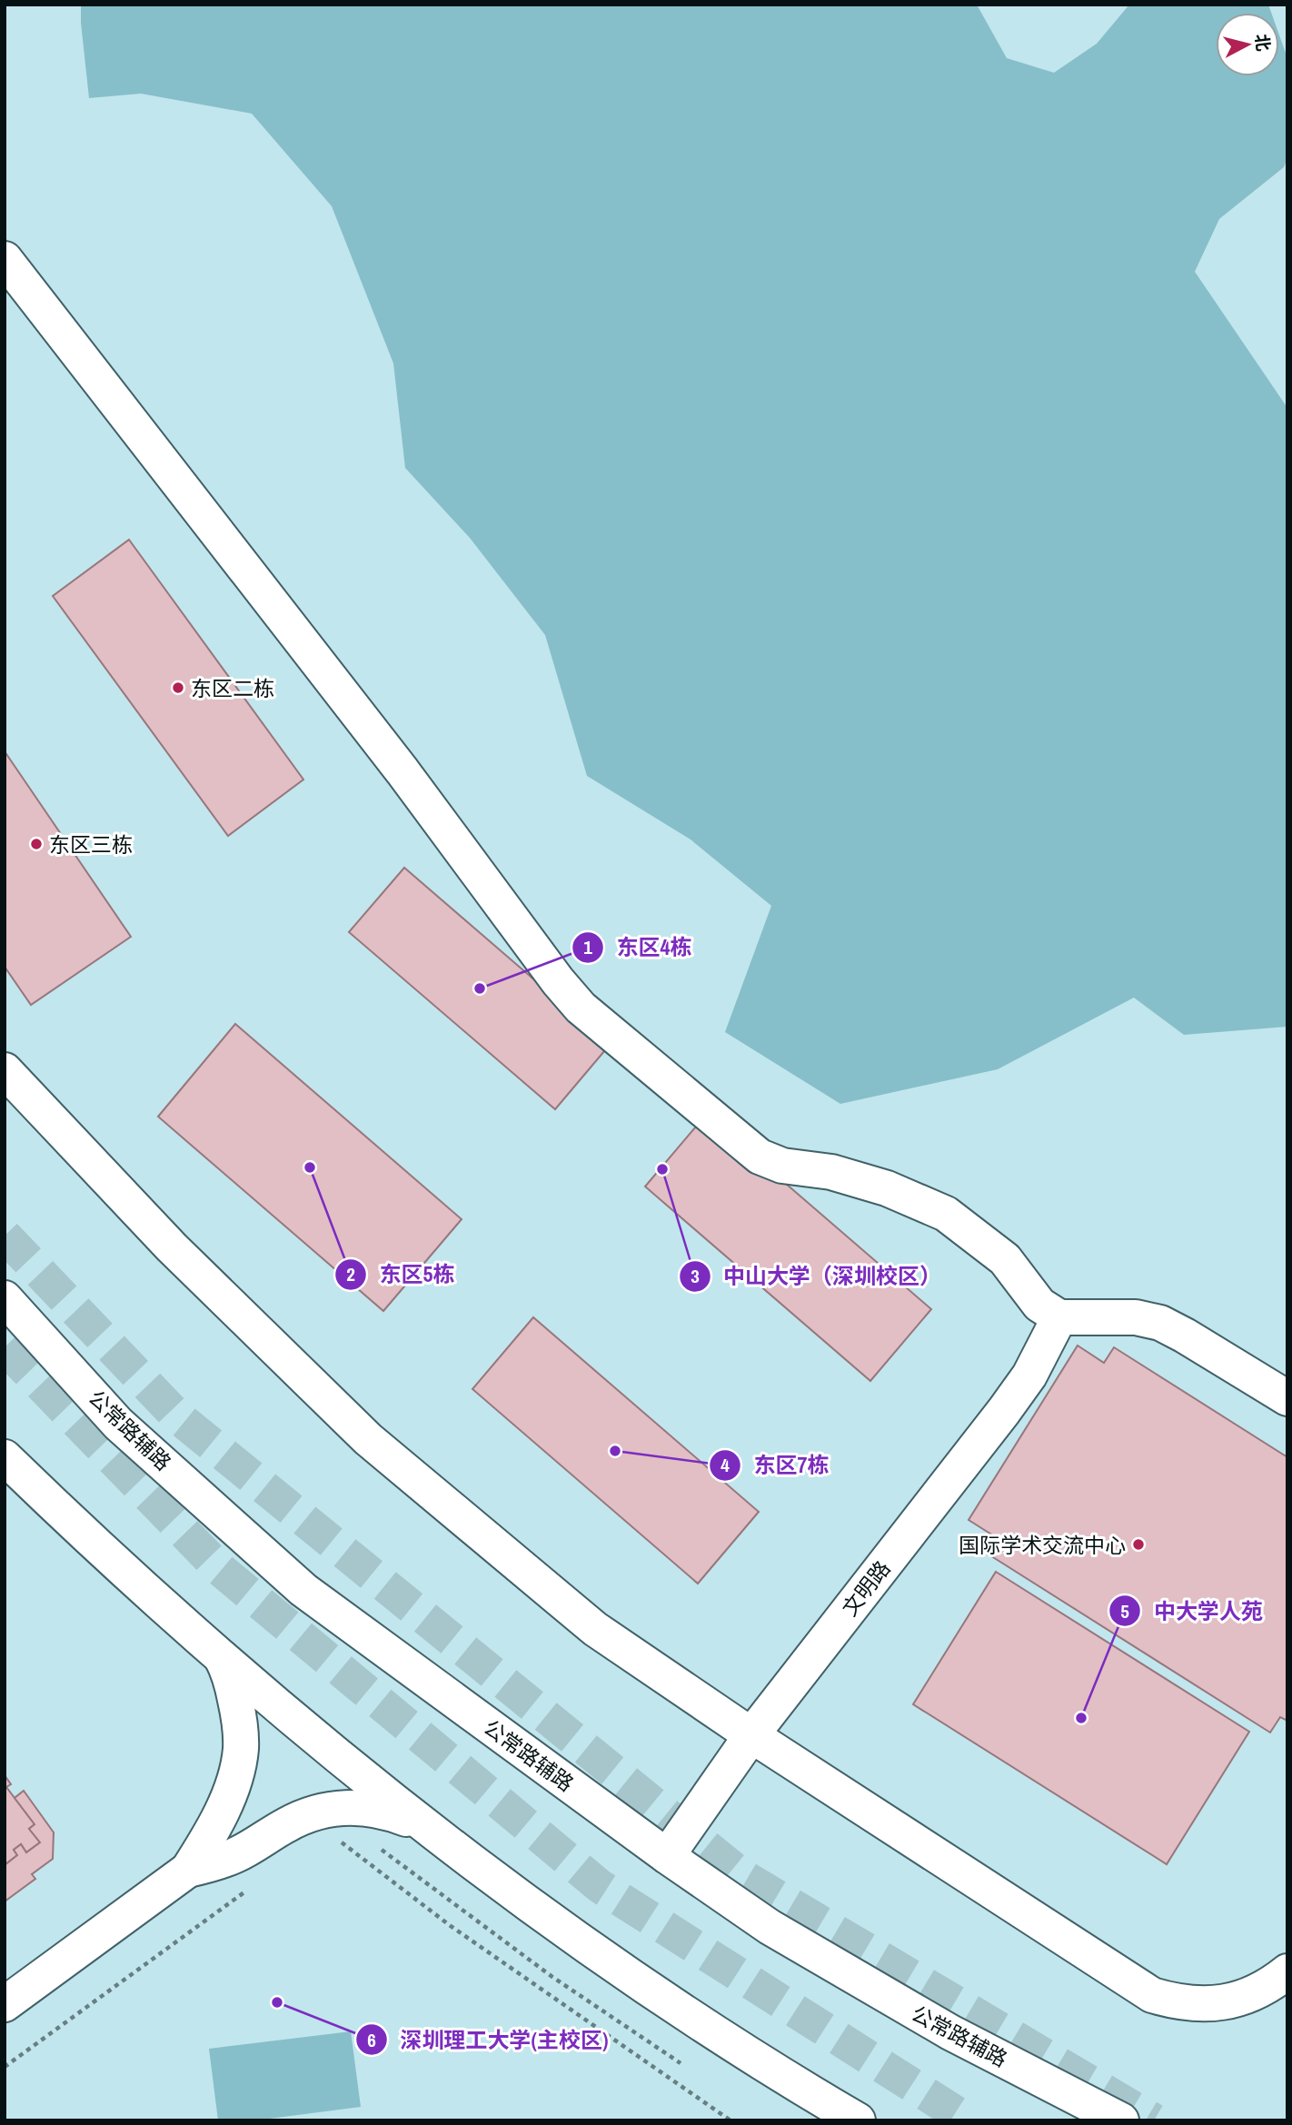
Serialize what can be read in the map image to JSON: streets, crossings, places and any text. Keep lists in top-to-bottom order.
{
  "streets": {
    "main road": ["公常路辅路", "文明路"]
  },
  "crossings": [
    ["公常路辅路", "文明路"]
  ],
  "places": [
    "东区二栋",
    "东区三栋",
    "东区4栋",
    "东区5栋",
    "中山大学（深圳校区）",
    "东区7栋",
    "国际学术交流中心",
    "中大学人苑",
    "深圳理工大学(主校区)"
  ],
  "north": "right"
}
